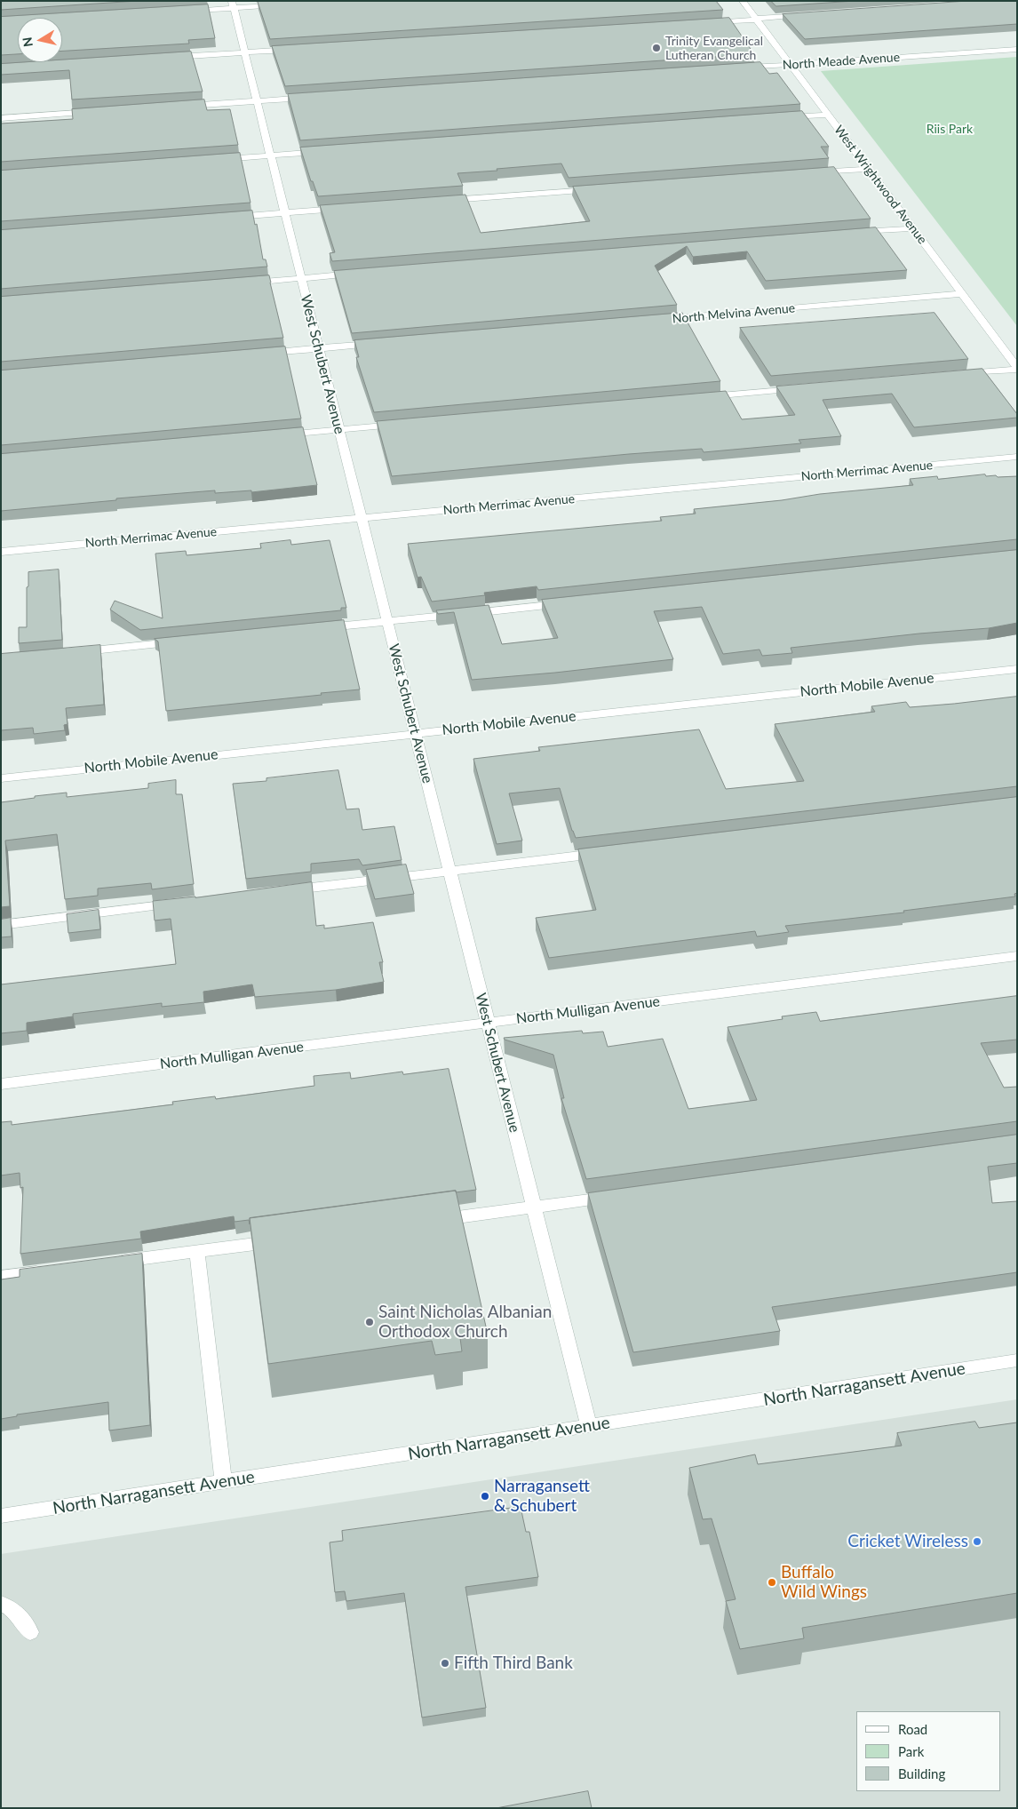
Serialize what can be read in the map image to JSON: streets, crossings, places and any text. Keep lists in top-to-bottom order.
{
  "streets": {
    "street": [
      "North Meade Avenue",
      "West Wrightwood Avenue",
      "North Melvina Avenue",
      "West Schubert Avenue",
      "North Merrimac Avenue",
      "North Mobile Avenue",
      "North Mulligan Avenue",
      "North Narragansett Avenue"
    ]
  },
  "crossings": [
    ["North Meade Avenue", "West Wrightwood Avenue"],
    ["West Wrightwood Avenue", "North Melvina Avenue"],
    ["West Schubert Avenue", "North Merrimac Avenue"],
    ["West Schubert Avenue", "North Mobile Avenue"],
    ["West Schubert Avenue", "North Mulligan Avenue"],
    ["West Schubert Avenue", "North Narragansett Avenue"]
  ],
  "parks": ["Riis Park"],
  "places": [
    "Trinity Evangelical Lutheran Church",
    "Saint Nicholas Albanian Orthodox Church",
    "Narragansett & Schubert",
    "Cricket Wireless",
    "Buffalo Wild Wings",
    "Fifth Third Bank"
  ],
  "legend": ["Road", "Park", "Building"],
  "north": "left"
}
